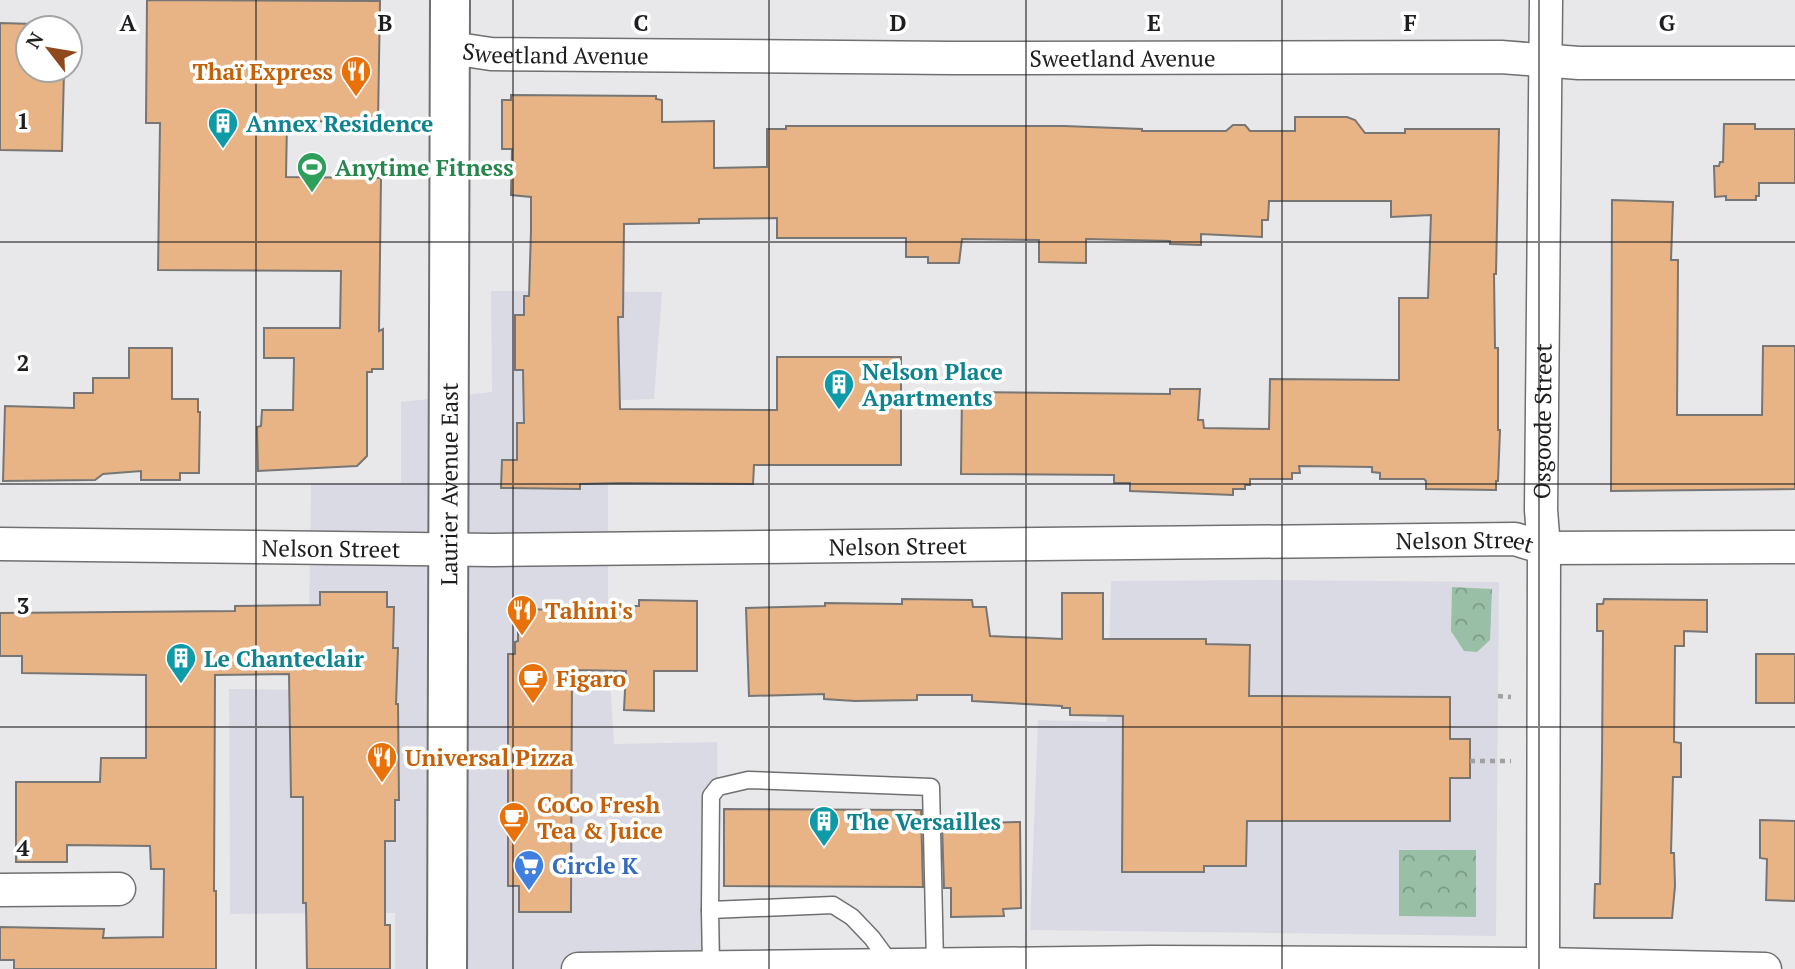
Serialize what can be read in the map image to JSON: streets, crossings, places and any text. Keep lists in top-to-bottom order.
{
  "streets": {
    "street": [
      "Sweetland Avenue",
      "Osgoode Street",
      "Laurier Avenue East",
      "Nelson Street"
    ]
  },
  "crossings": [
    ["Sweetland Avenue", "Osgoode Street"],
    ["Sweetland Avenue", "Laurier Avenue East"],
    ["Osgoode Street", "Nelson Street"],
    ["Laurier Avenue East", "Nelson Street"]
  ],
  "places": {
    "restaurant": ["Thaï Express", "Tahini's", "Universal Pizza"],
    "building": [
      "Annex Residence",
      "Nelson Place Apartments",
      "Le Chanteclair",
      "The Versailles"
    ],
    "sports": ["Anytime Fitness"],
    "cafe": ["Figaro", "CoCo Fresh Tea & Juice"],
    "supermarket": ["Circle K"]
  },
  "north": "top left",
  "grid": {
    "columns": [
      "A",
      "B",
      "C",
      "D",
      "E",
      "F",
      "G"
    ],
    "rows": [
      "1",
      "2",
      "3",
      "4"
    ]
  }
}
